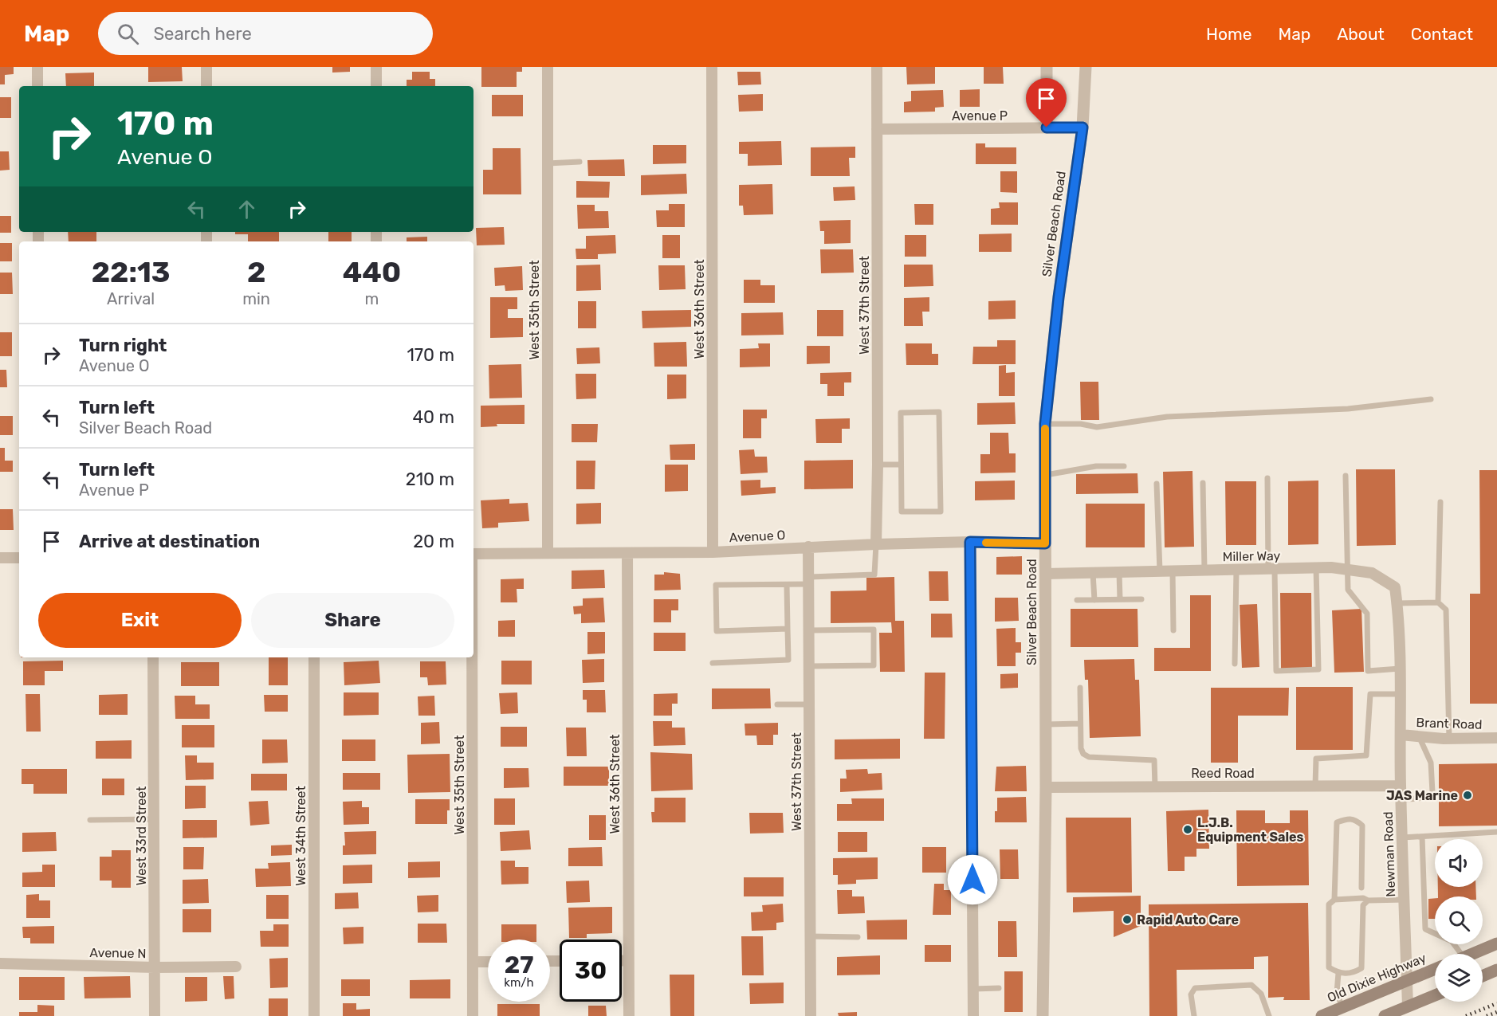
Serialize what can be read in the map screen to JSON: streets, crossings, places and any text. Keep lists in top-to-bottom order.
{
  "streets": {
    "main road": ["Old Dixie Highway"],
    "street": [
      "Avenue P",
      "Silver Beach Road",
      "West 37th Street",
      "West 36th Street",
      "West 35th Street",
      "Avenue O",
      "Miller Way",
      "Brant Road",
      "Reed Road",
      "West 33rd Street",
      "West 34th Street",
      "Newman Road",
      "Avenue N"
    ]
  },
  "crossings": [
    ["Avenue P", "Silver Beach Road"],
    ["Avenue P", "West 37th Street"],
    ["Silver Beach Road", "Avenue O"],
    ["Silver Beach Road", "Reed Road"],
    ["West 37th Street", "Avenue O"],
    ["West 36th Street", "Avenue O"],
    ["West 35th Street", "Avenue O"],
    ["Miller Way", "Newman Road"],
    ["Brant Road", "Newman Road"],
    ["Reed Road", "Newman Road"],
    ["West 33rd Street", "Avenue N"],
    ["Newman Road", "Old Dixie Highway"]
  ],
  "places": ["JAS Marine", "L.J.B. Equipment Sales", "Rapid Auto Care"],
  "page": {
    "header": "Map",
    "search": "Search here",
    "nav": [
      "Home",
      "Map",
      "About",
      "Contact"
    ],
    "turn": ["170 m", "Avenue O"],
    "eta": [
      "22:13",
      "Arrival",
      "2",
      "min",
      "440",
      "m"
    ],
    "list": [
      {
        "name": "Turn right",
        "note": "Avenue O",
        "value": "170 m"
      },
      {
        "name": "Turn left",
        "note": "Silver Beach Road",
        "value": "40 m"
      },
      {
        "name": "Turn left",
        "note": "Avenue P",
        "value": "210 m"
      },
      {
        "name": "Arrive at destination",
        "value": "20 m"
      }
    ],
    "buttons": ["Exit", "Share"],
    "speed": "27 km/h",
    "limit": "30"
  }
}
